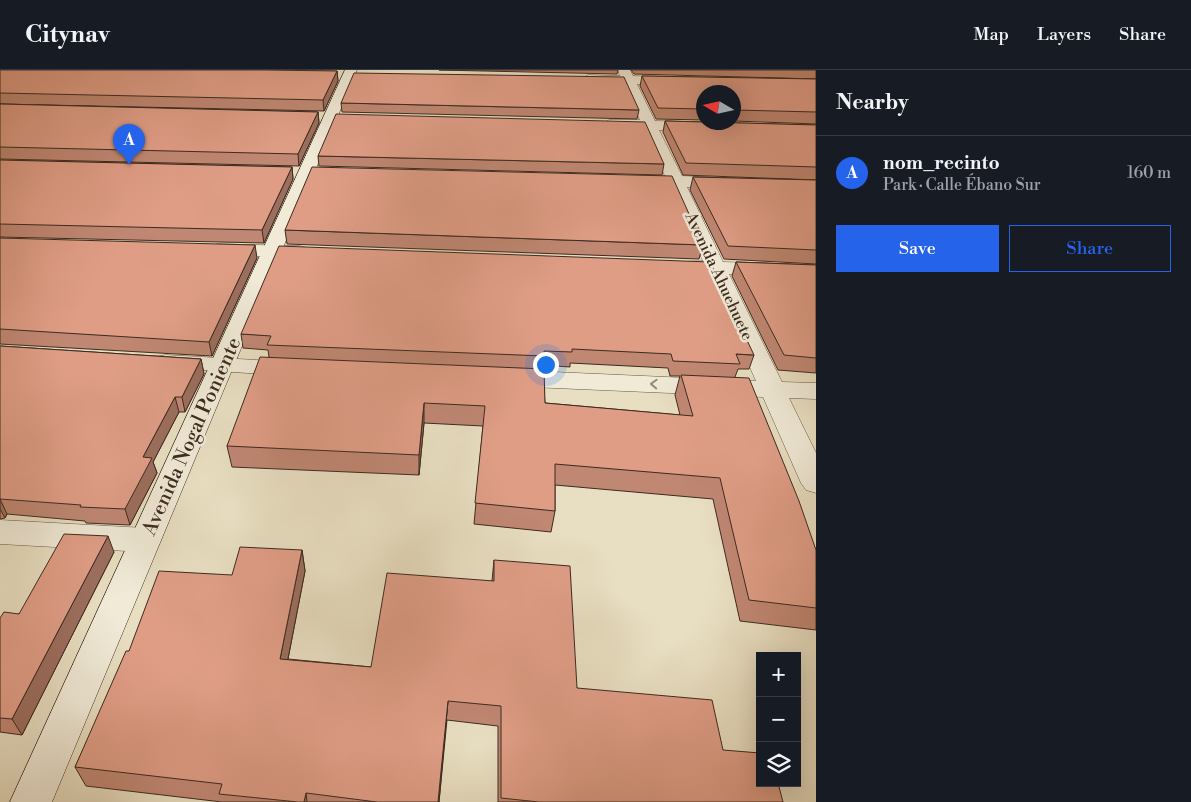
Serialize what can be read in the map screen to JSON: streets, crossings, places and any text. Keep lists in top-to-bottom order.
{
  "streets": {
    "street": ["Avenida Ahuehuete", "Avenida Nogal Poniente"]
  },
  "north": "left",
  "page": {
    "header": "Citynav",
    "nav": ["Map", "Layers", "Share"],
    "heading": "Nearby",
    "pins": "A",
    "list": [
      {
        "mark": "A",
        "name": "nom_recinto",
        "note": "Park · Calle Ébano Sur",
        "value": "160 m"
      }
    ],
    "buttons": ["Save", "Share"],
    "map_buttons": ["+", "−"]
  }
}
